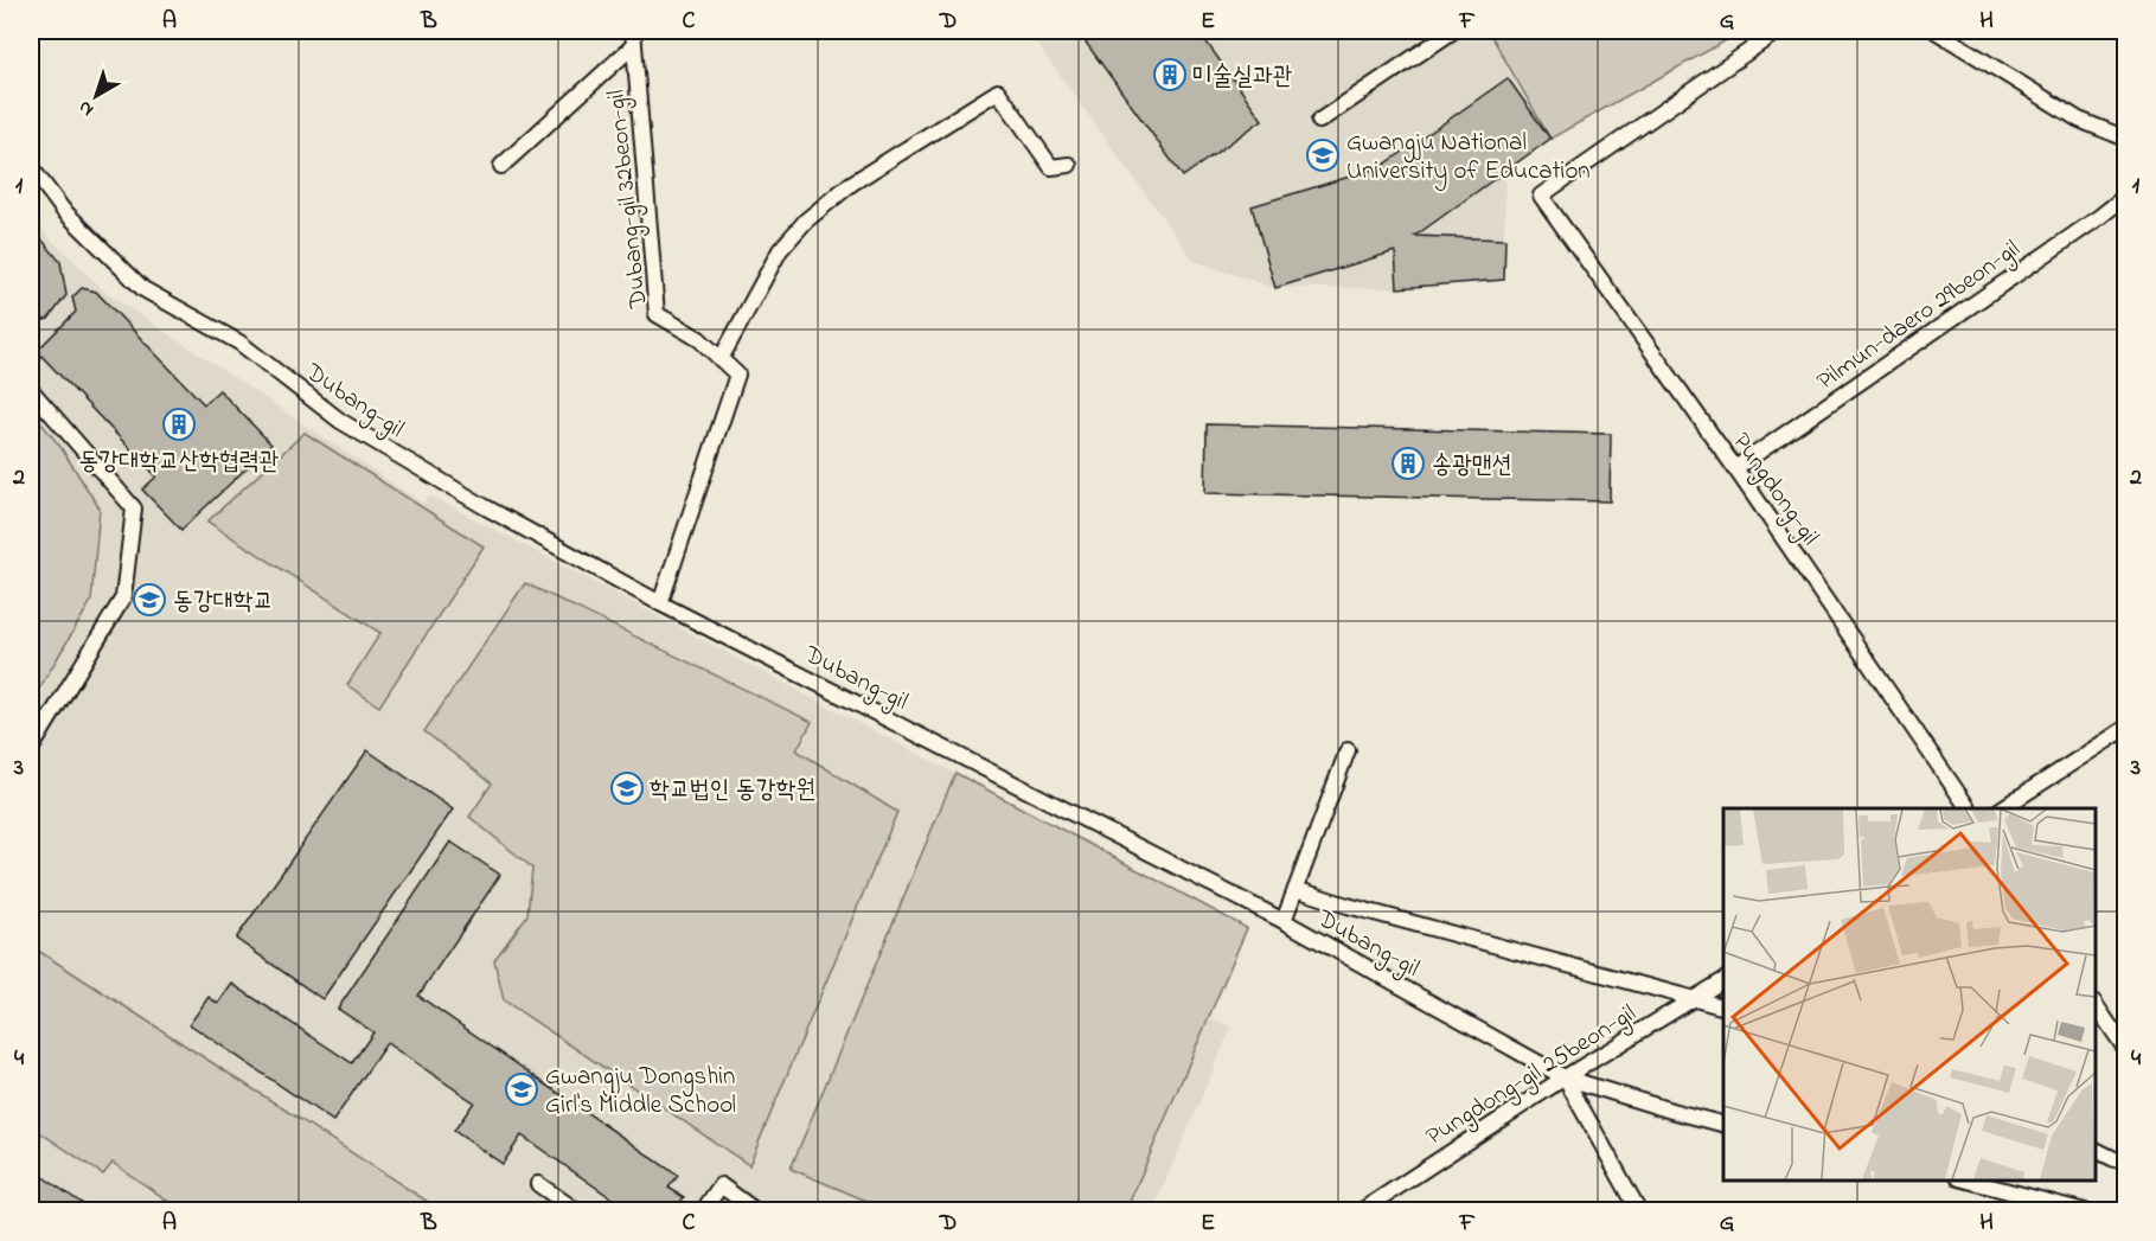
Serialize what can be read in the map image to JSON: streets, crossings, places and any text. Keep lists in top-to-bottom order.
{
  "streets": {
    "lane": [
      "Dubang-gil 32beon-gil",
      "Pilmun-daero 29beon-gil",
      "Dubang-gil",
      "Pungdong-gil",
      "Pungdong-gil 25beon-gil"
    ]
  },
  "crossings": [
    ["Dubang-gil 32beon-gil", "Dubang-gil"],
    ["Pilmun-daero 29beon-gil", "Pungdong-gil"],
    ["Dubang-gil", "Pungdong-gil 25beon-gil"]
  ],
  "places": {
    "building": ["미술실과관", "동강대학교산학협력관", "송광맨션"],
    "school or university": [
      "Gwangju National University of Education",
      "동강대학교",
      "학교법인 동강학원",
      "Gwangju Dongshin Girl's Middle School"
    ]
  },
  "north": "bottom left",
  "grid": {
    "columns": [
      "A",
      "B",
      "C",
      "D",
      "E",
      "F",
      "G",
      "H"
    ],
    "rows": [
      "1",
      "2",
      "3",
      "4"
    ]
  }
}
